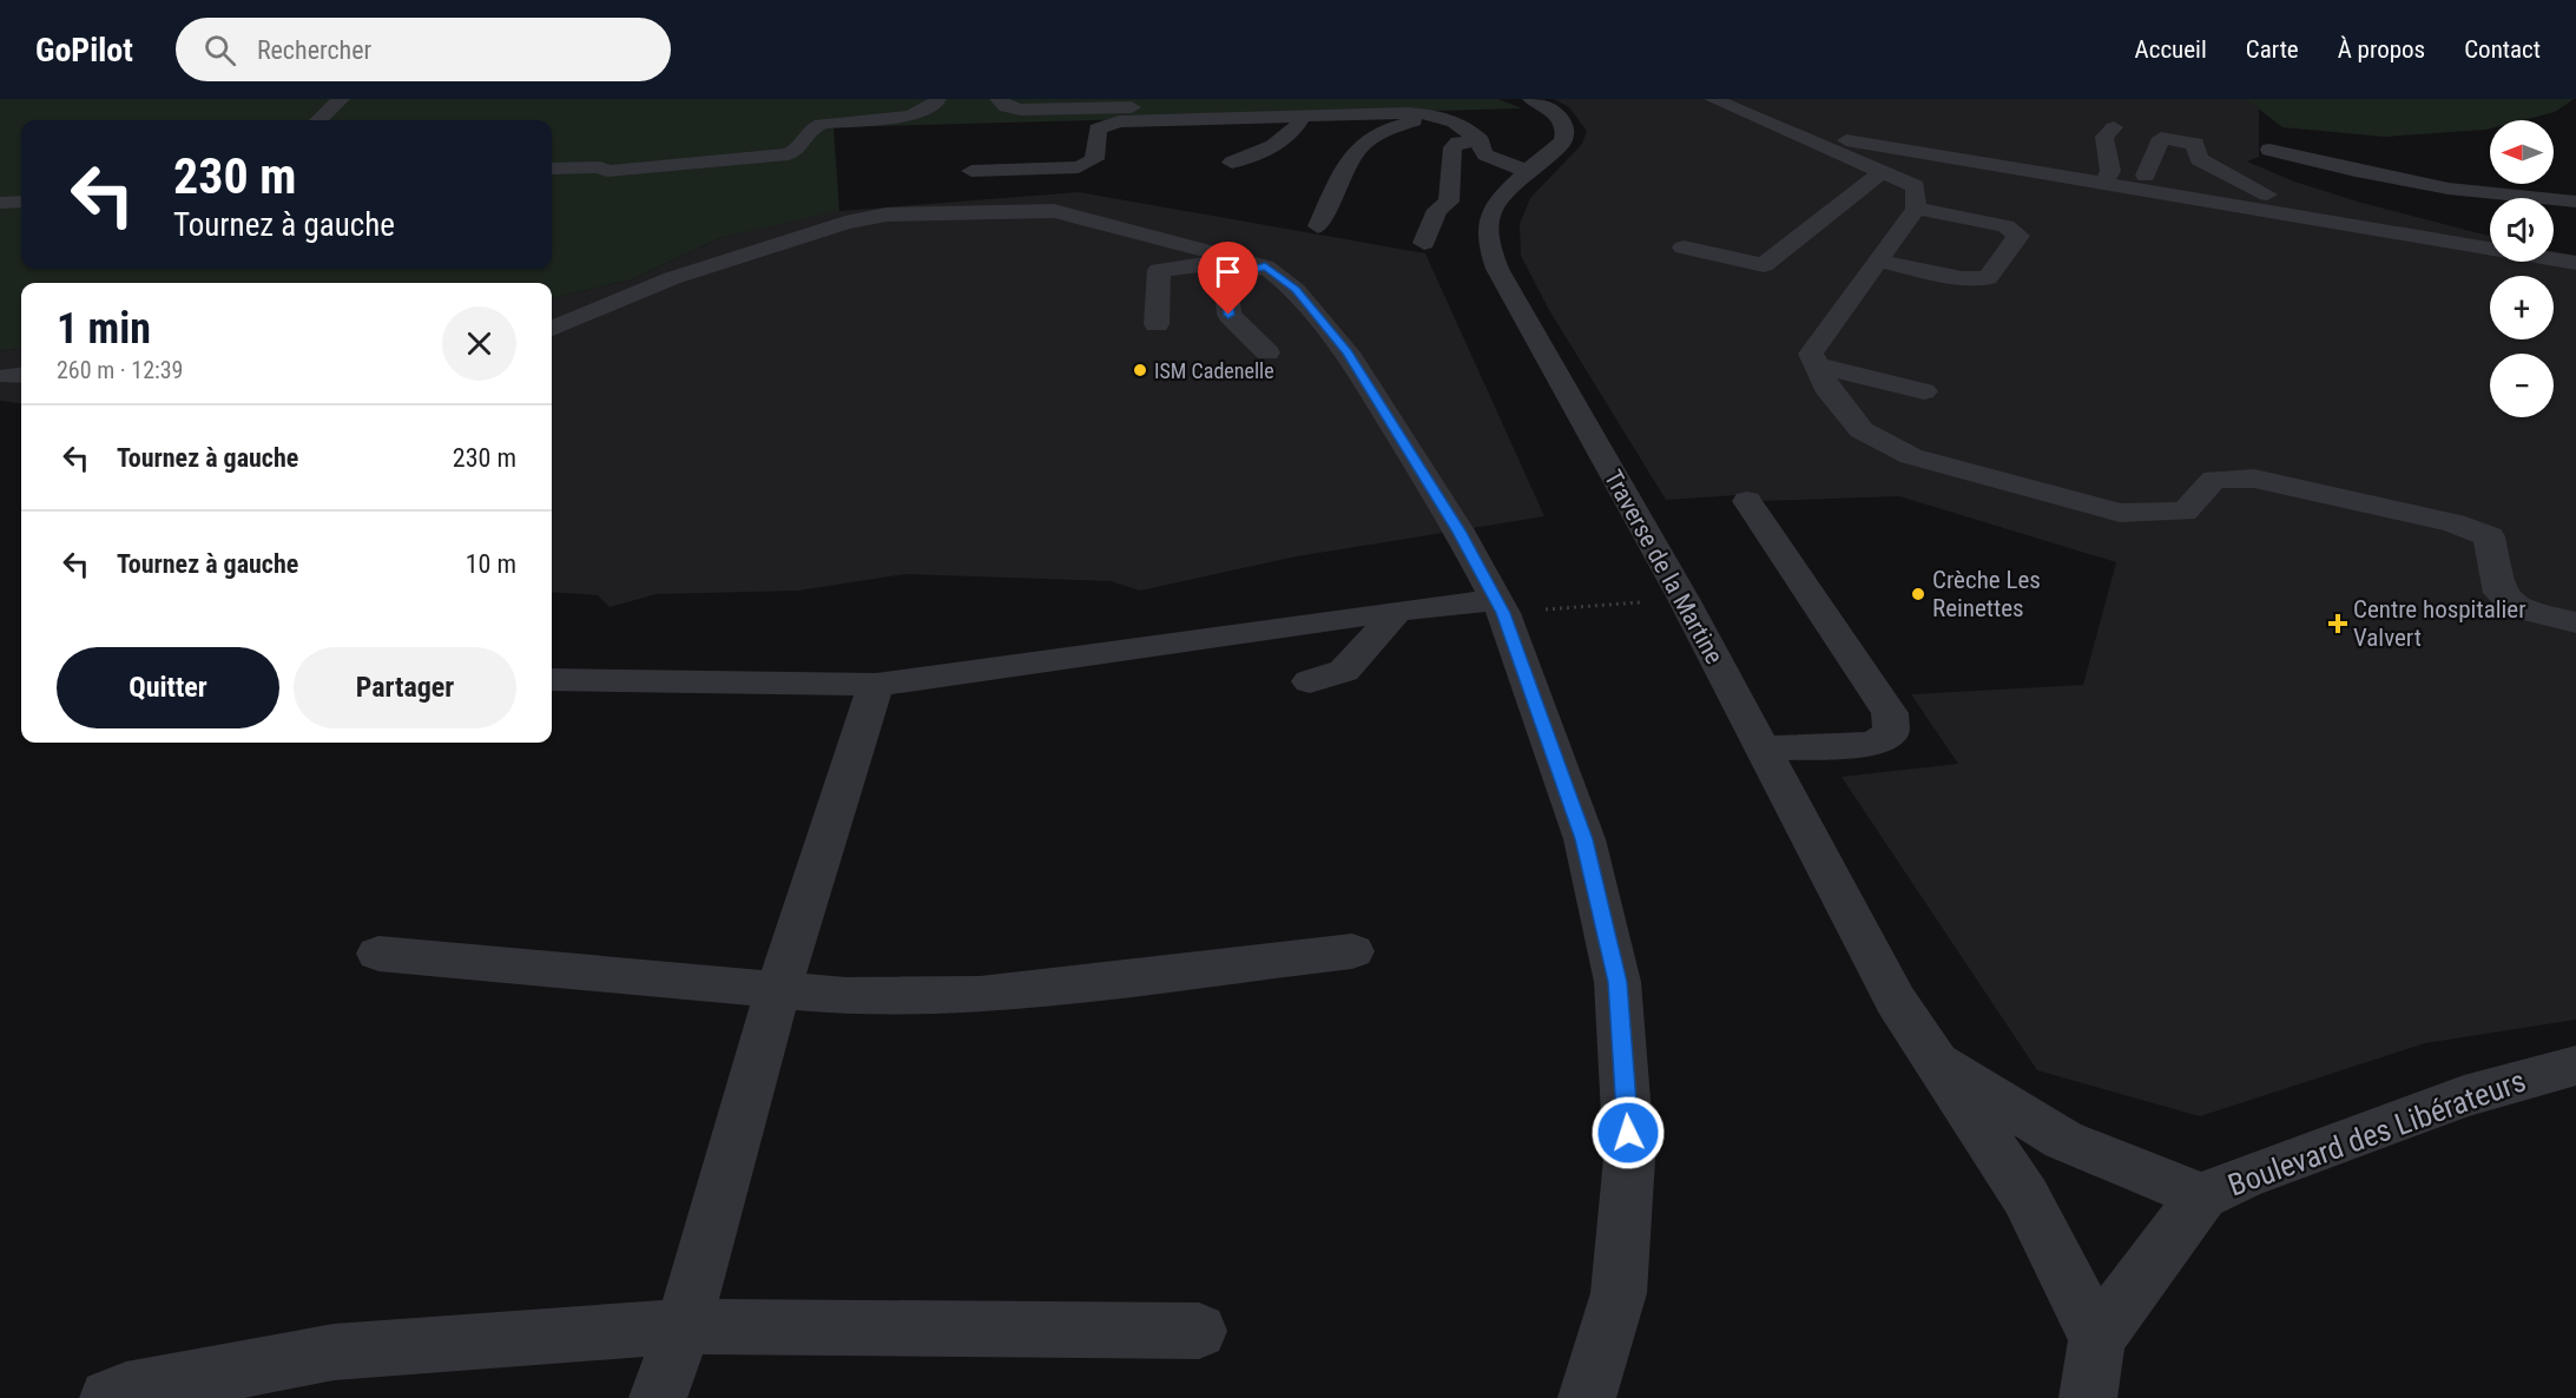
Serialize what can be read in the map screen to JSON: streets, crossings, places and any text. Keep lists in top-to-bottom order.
{
  "streets": {
    "street": ["Traverse de la Martine", "Boulevard des Libérateurs"]
  },
  "crossings": [
    ["Traverse de la Martine", "Boulevard des Libérateurs"]
  ],
  "places": {
    "other": ["ISM Cadenelle", "Crèche Les Reinettes"],
    "health": ["Centre hospitalier Valvert"]
  },
  "north": "left",
  "page": {
    "header": "GoPilot",
    "search": "Rechercher",
    "nav": [
      "Accueil",
      "Carte",
      "À propos",
      "Contact"
    ],
    "map_buttons": ["+", "−"],
    "turn": ["230 m", "Tournez à gauche"],
    "heading": ["1 min", "260 m · 12:39"],
    "list": [
      {
        "name": "Tournez à gauche",
        "value": "230 m"
      },
      {
        "name": "Tournez à gauche",
        "value": "10 m"
      }
    ],
    "buttons": ["Quitter", "Partager"]
  }
}
